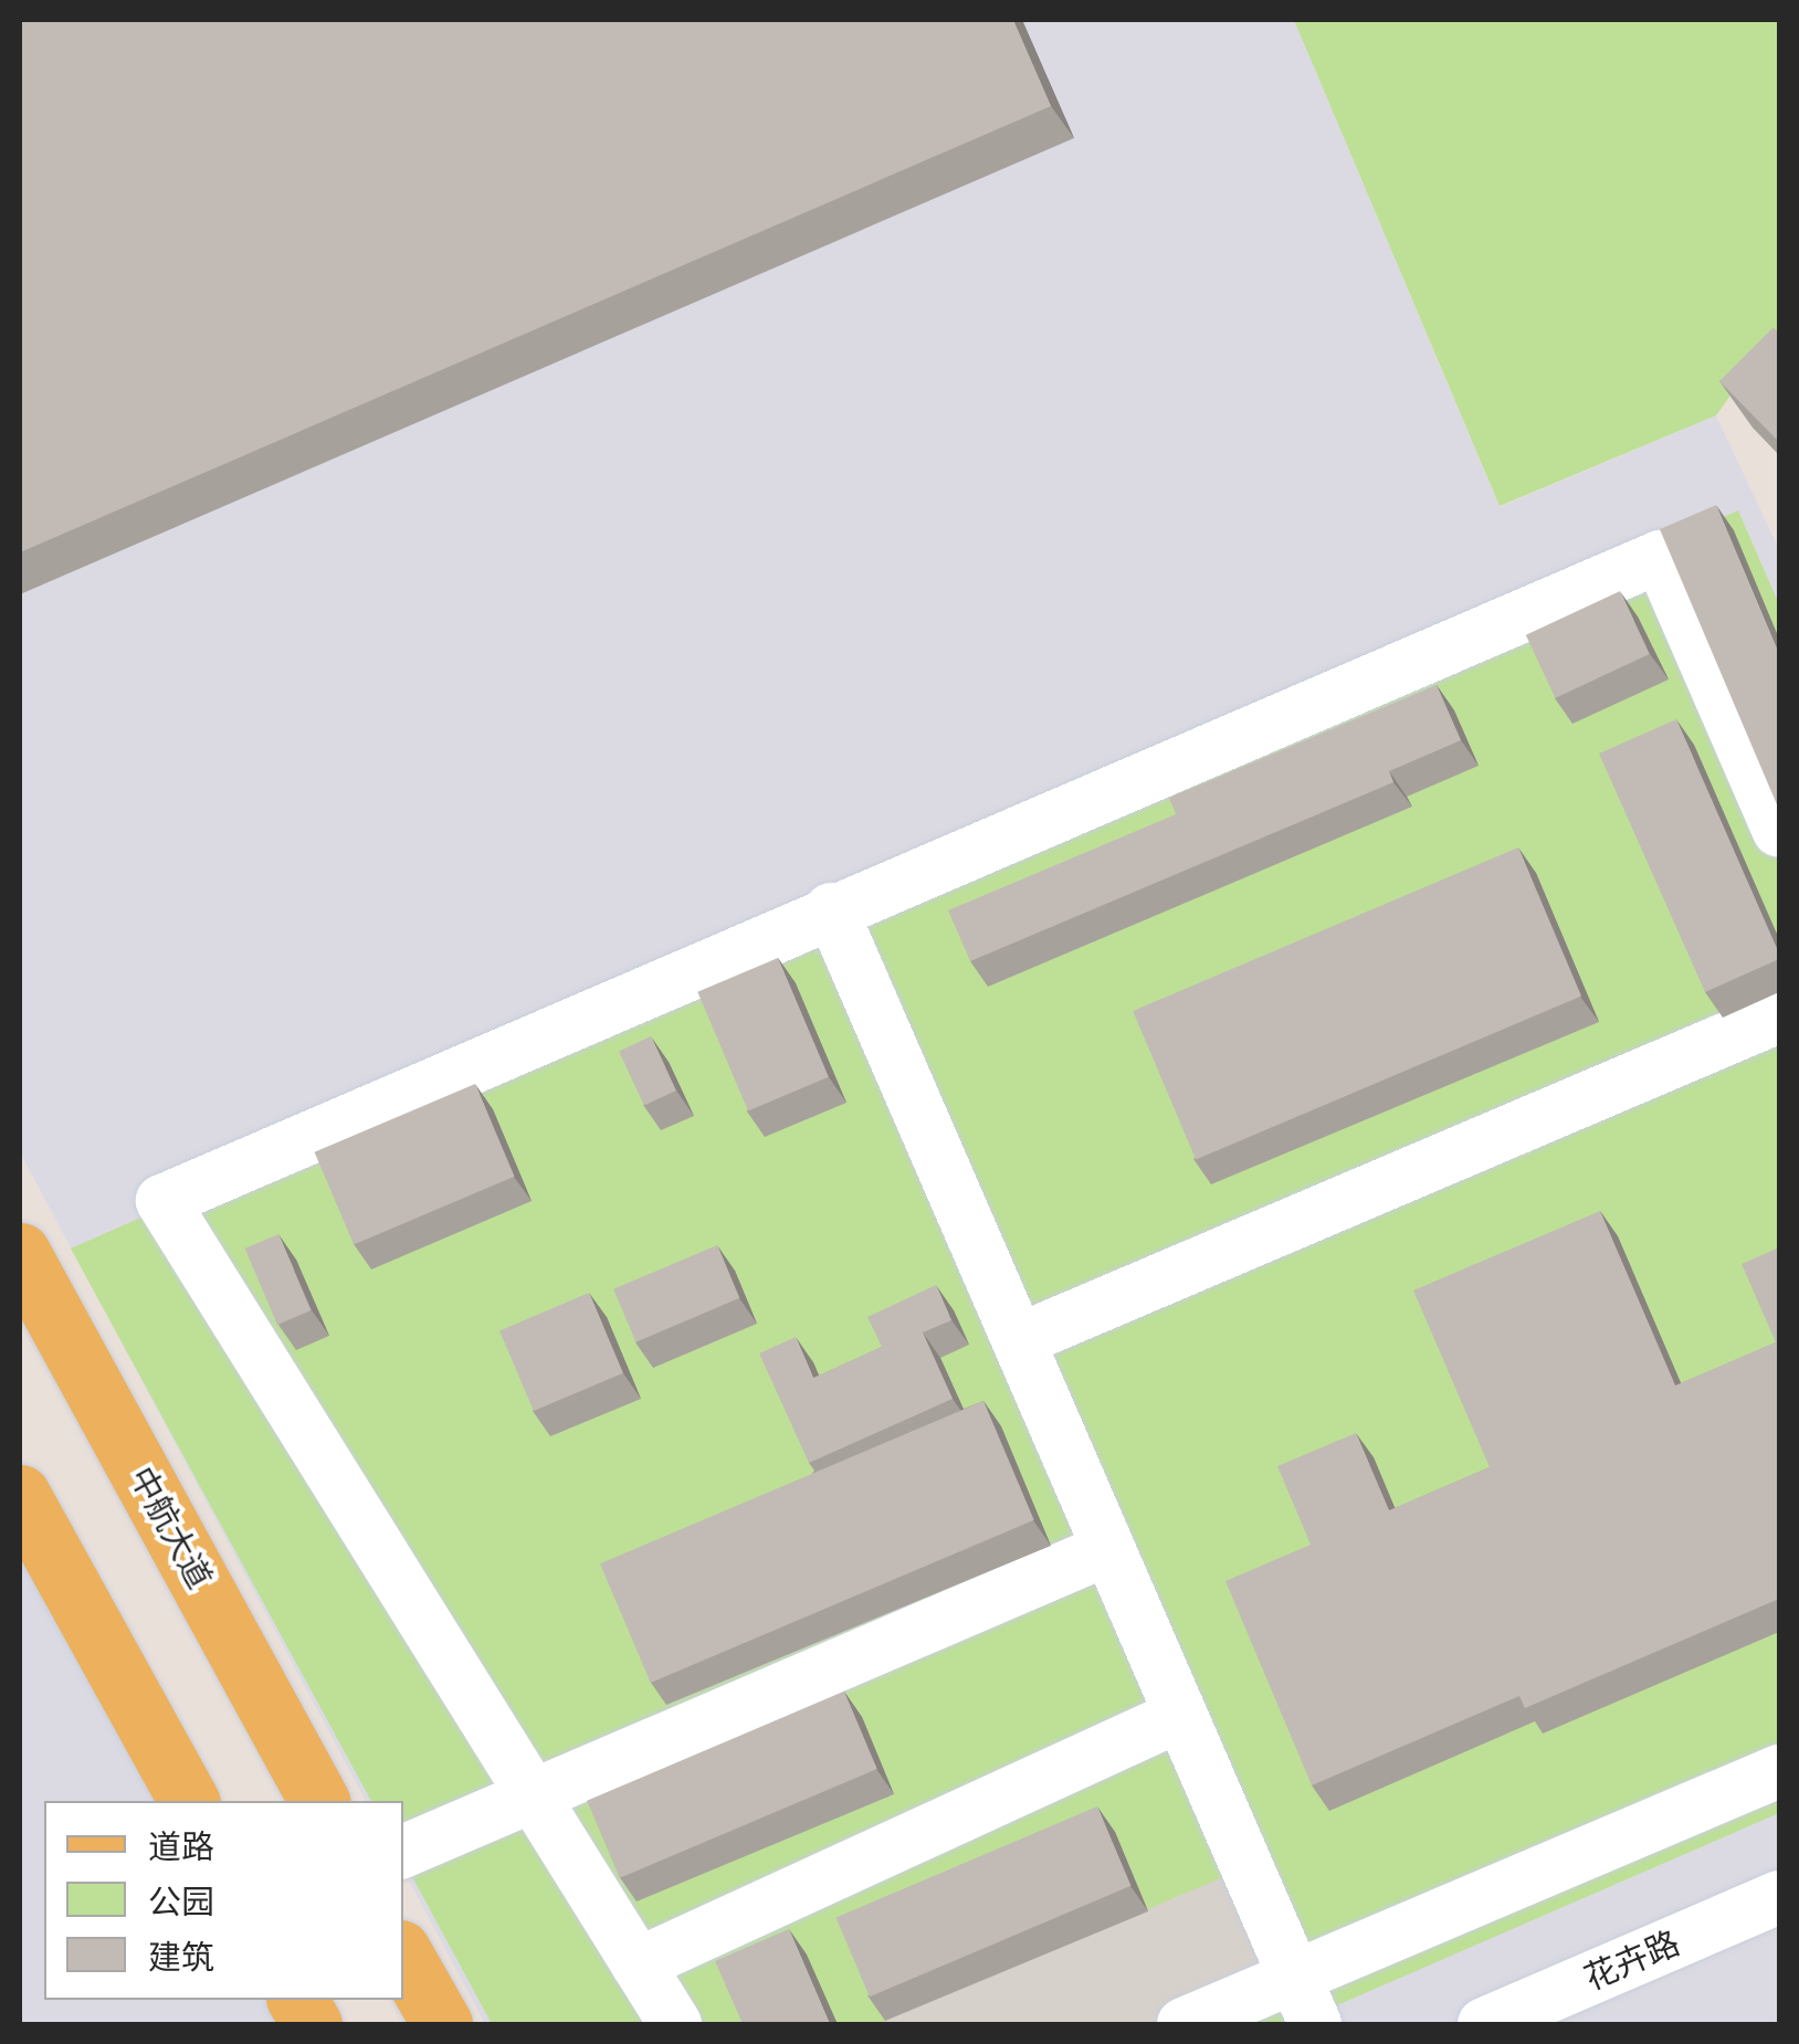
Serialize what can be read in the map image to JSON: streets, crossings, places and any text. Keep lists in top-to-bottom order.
{
  "streets": {
    "main road": ["中航大道"],
    "street": ["花卉路"]
  },
  "legend": ["道路", "公园", "建筑"]
}
